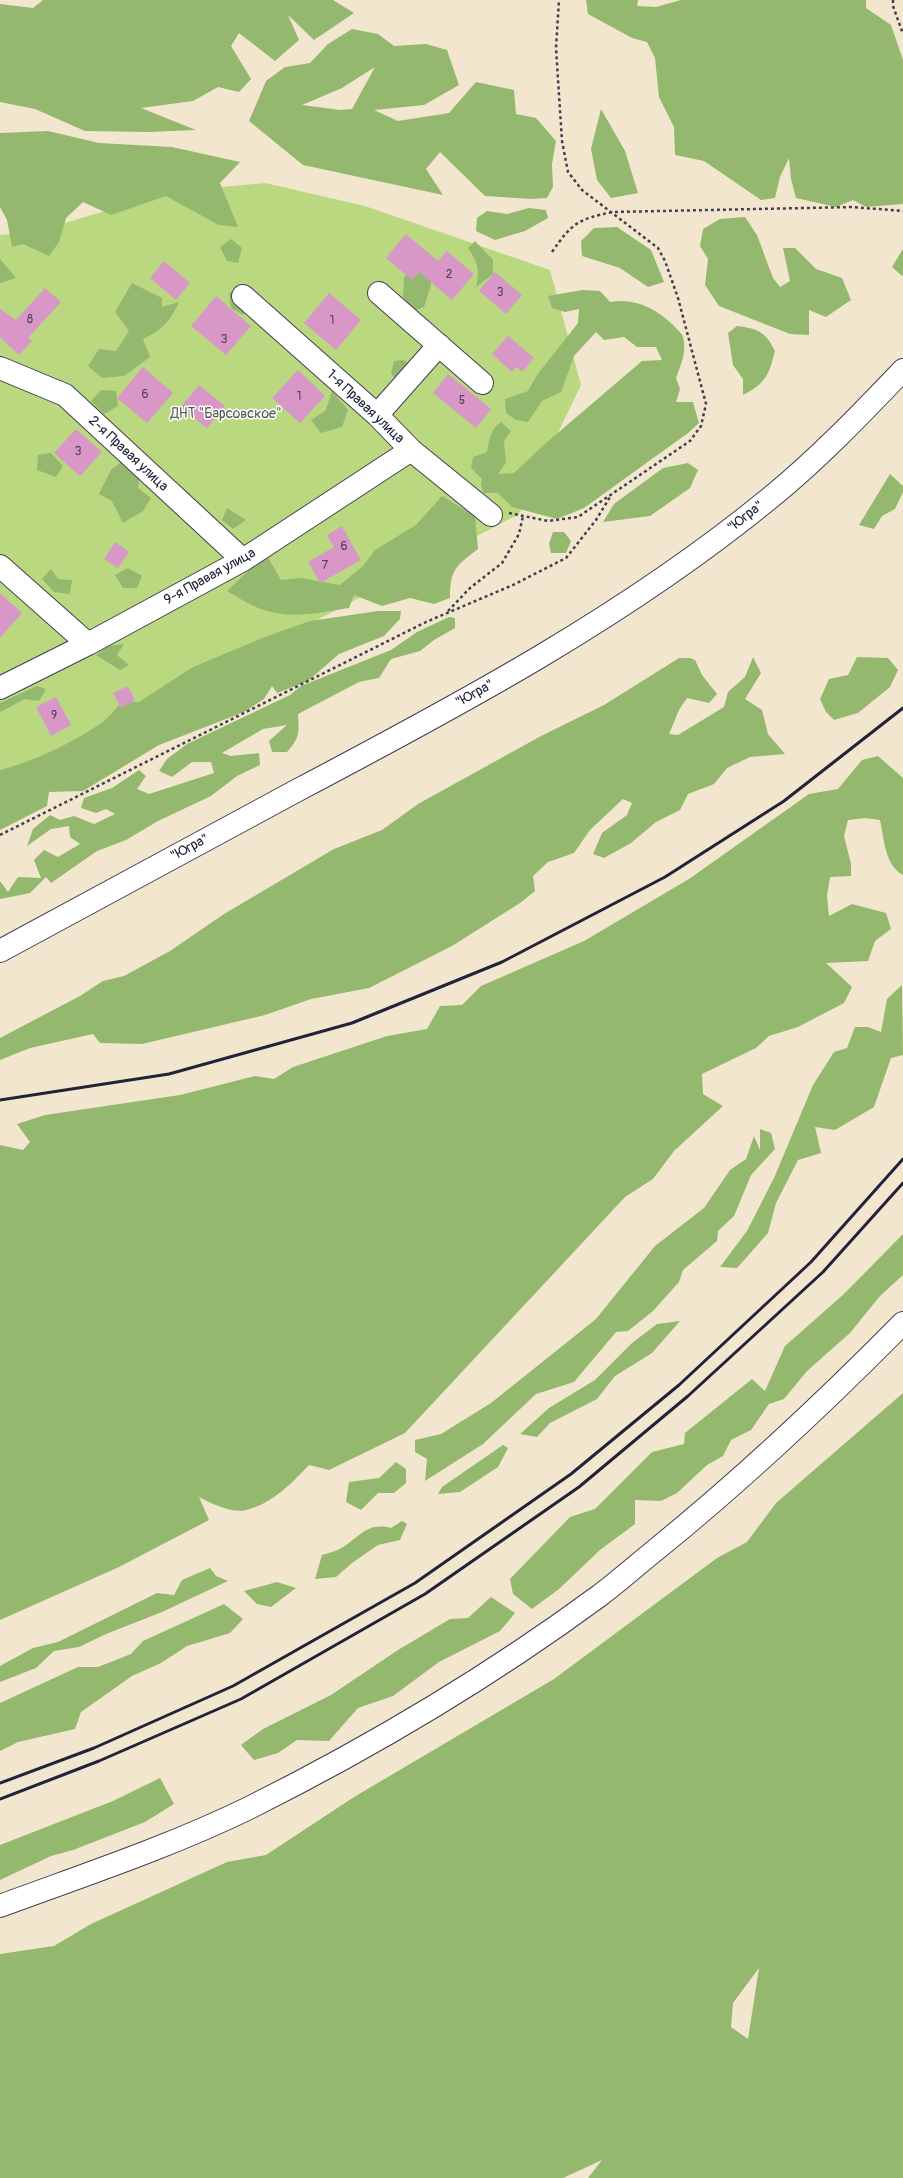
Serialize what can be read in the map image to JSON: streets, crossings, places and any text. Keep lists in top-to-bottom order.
{
  "streets": {
    "main road": [
      "1-я Правая улица",
      "2-я Правая улица",
      "\"Югра\"",
      "9-я Правая улица"
    ]
  },
  "crossings": [
    ["1-я Правая улица", "9-я Правая улица"],
    ["2-я Правая улица", "9-я Правая улица"]
  ],
  "parks": ["ДНТ \"Барсовское\""],
  "house_numbers": [
    "2",
    "3",
    "8",
    "1",
    "3",
    "6",
    "1",
    "5",
    "3",
    "6",
    "7",
    "9"
  ]
}
